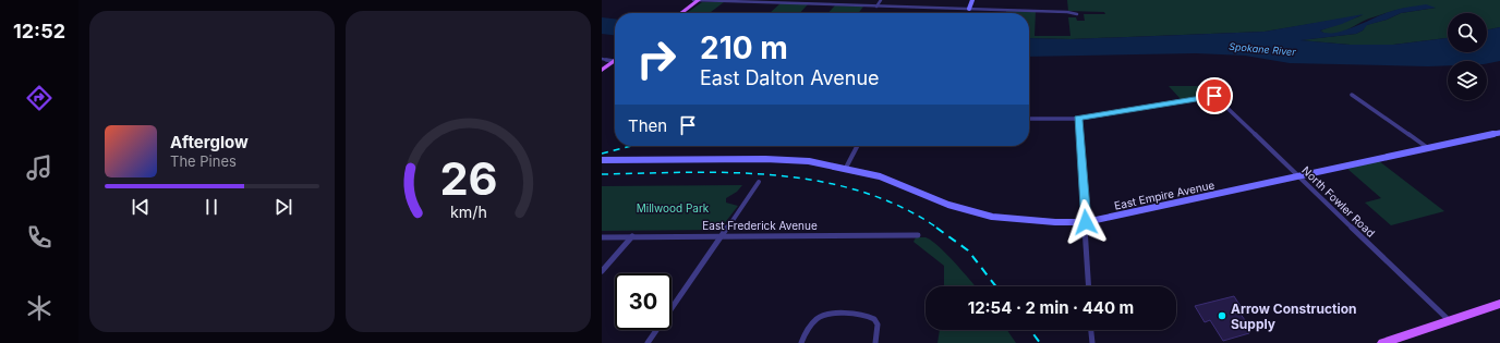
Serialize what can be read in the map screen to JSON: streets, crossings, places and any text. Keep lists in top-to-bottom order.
{
  "streets": {
    "street": ["East Empire Avenue", "North Fowler Road", "East Frederick Avenue"]
  },
  "crossings": [
    ["East Empire Avenue", "North Fowler Road"]
  ],
  "water": ["Spokane River"],
  "parks": ["Millwood Park"],
  "places": ["Arrow Construction Supply"],
  "page": {
    "tabs": "12:52",
    "turn": ["210 m", "East Dalton Avenue"],
    "then": "Then",
    "song": ["Afterglow", "The Pines"],
    "limit": "30",
    "trip": "12:54 · 2 min · 440 m",
    "gauge": ["26", "km/h"]
  }
}
